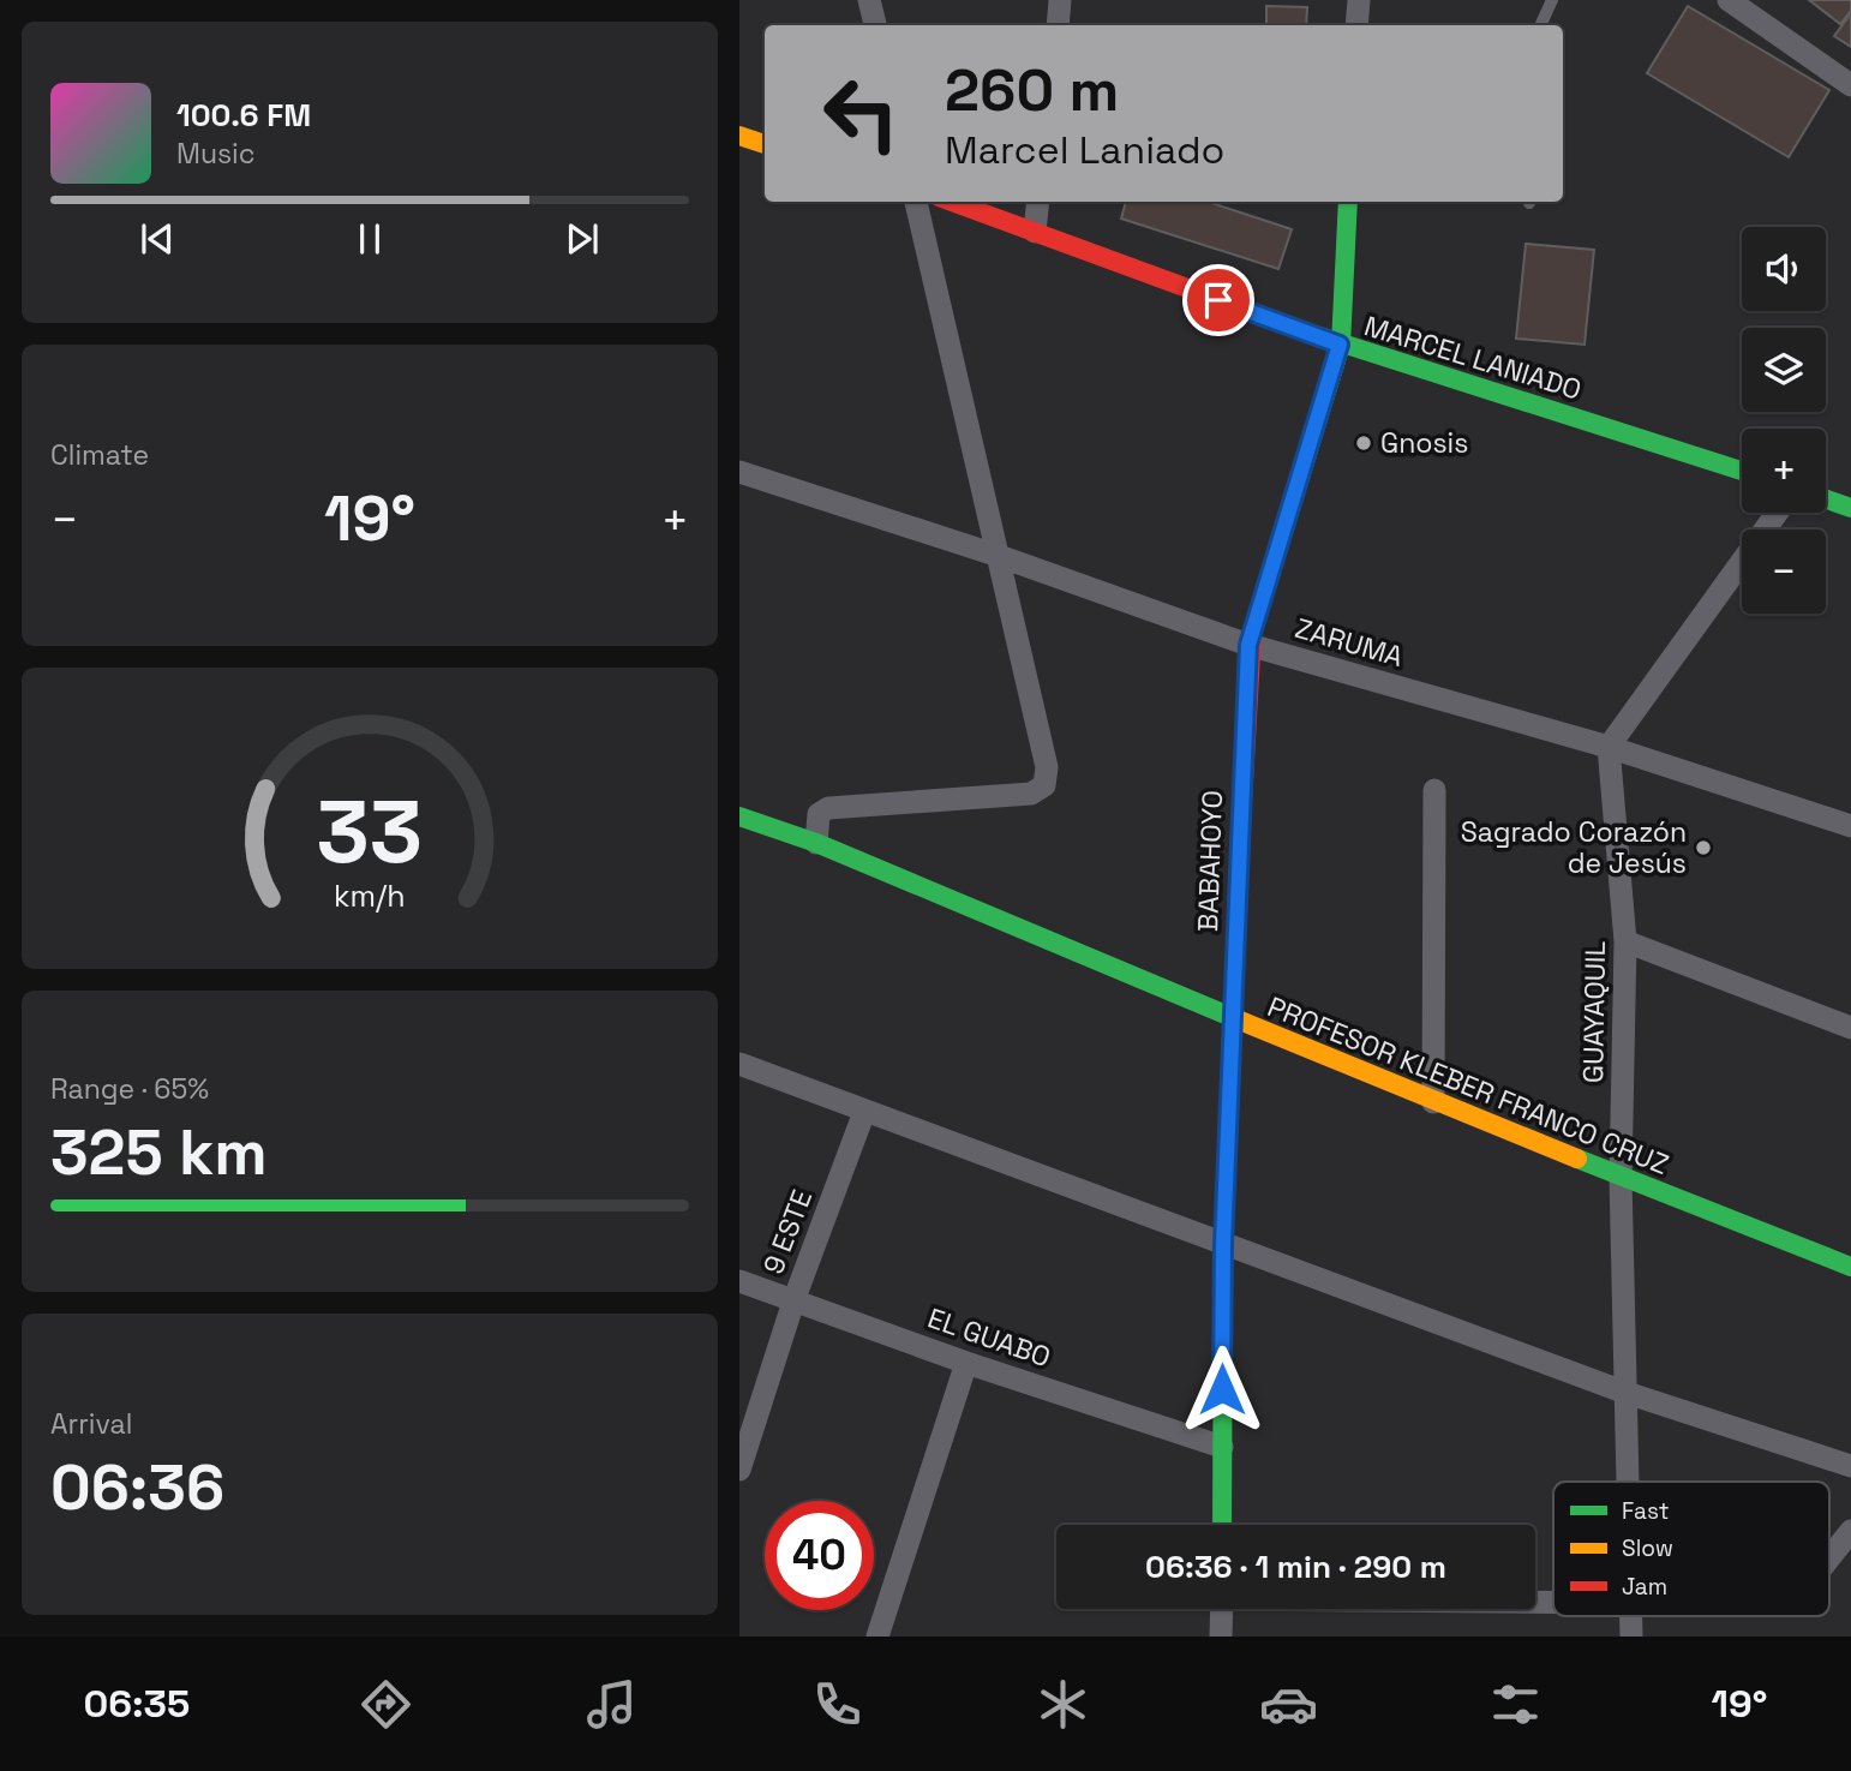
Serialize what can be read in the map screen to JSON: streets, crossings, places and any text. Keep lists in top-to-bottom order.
{
  "streets": {
    "street": [
      "MARCEL LANIADO",
      "ZARUMA",
      "BABAHOYO",
      "GUAYAQUIL",
      "PROFESOR KLEBER FRANCO CRUZ",
      "9 ESTE",
      "EL GUABO"
    ]
  },
  "crossings": [
    ["MARCEL LANIADO", "BABAHOYO"],
    ["ZARUMA", "BABAHOYO"],
    ["ZARUMA", "GUAYAQUIL"],
    ["BABAHOYO", "PROFESOR KLEBER FRANCO CRUZ"],
    ["BABAHOYO", "EL GUABO"],
    ["GUAYAQUIL", "PROFESOR KLEBER FRANCO CRUZ"],
    ["9 ESTE", "EL GUABO"]
  ],
  "places": ["Gnosis", "Sagrado Corazón de Jesús"],
  "legend": ["Fast", "Slow", "Jam"],
  "page": {
    "turn": ["260 m", "Marcel Laniado"],
    "song": ["100.6 FM", "Music"],
    "map_buttons": ["+", "−"],
    "tile": [
      "Climate",
      ["Range · 65%", "325 km"],
      ["Arrival", "06:36"]
    ],
    "heat": ["−", "19°", "+"],
    "limit": "40",
    "trip": "06:36 · 1 min · 290 m",
    "tabs": ["06:35", "19°"],
    "gauge": ["33", "km/h"]
  }
}
